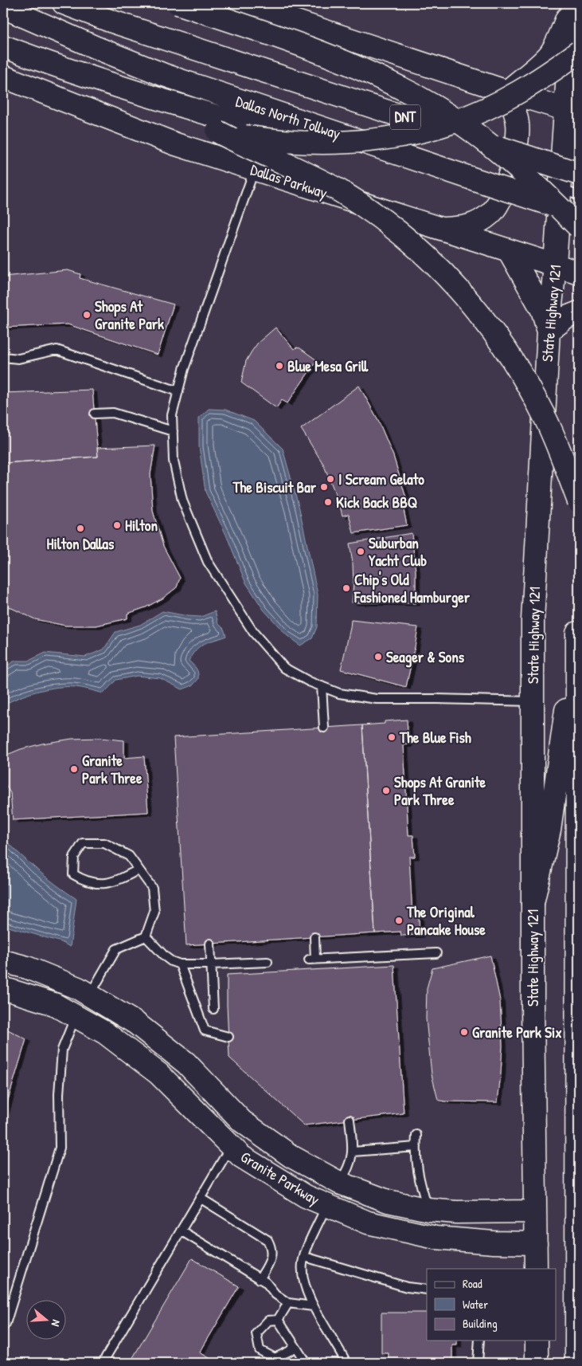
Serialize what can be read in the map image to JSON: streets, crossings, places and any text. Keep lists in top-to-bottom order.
{
  "streets": {
    "main road": [
      "Dallas North Tollway",
      "DNT",
      "Dallas Parkway",
      "State Highway 121",
      "Granite Parkway"
    ]
  },
  "crossings": [
    ["Dallas Parkway", "State Highway 121"],
    ["State Highway 121", "Granite Parkway"]
  ],
  "places": [
    "Shops At Granite Park",
    "Blue Mesa Grill",
    "I Scream Gelato",
    "The Biscuit Bar",
    "Kick Back BBQ",
    "Hilton",
    "Hilton Dallas",
    "Suburban Yacht Club",
    "Chip's Old Fashioned Hamburger",
    "Seager & Sons",
    "The Blue Fish",
    "Granite Park Three",
    "Shops At Granite Park Three",
    "The Original Pancake House",
    "Granite Park Six"
  ],
  "legend": ["Road", "Water", "Building"],
  "north": "right"
}
